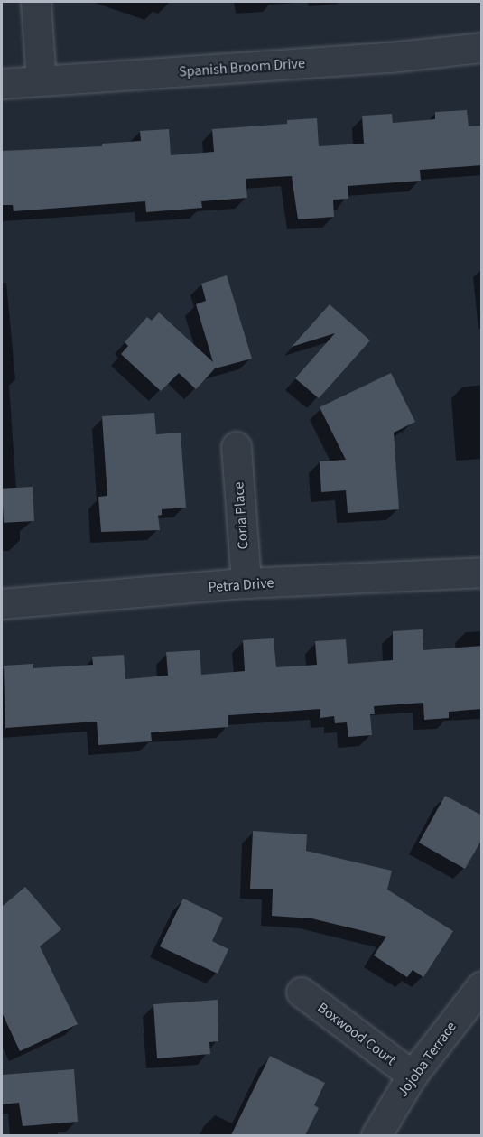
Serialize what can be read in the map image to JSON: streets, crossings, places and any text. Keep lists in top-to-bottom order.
{
  "streets": {
    "street": [
      "Spanish Broom Drive",
      "Coria Place",
      "Petra Drive",
      "Boxwood Court",
      "Jojoba Terrace"
    ]
  },
  "crossings": [
    ["Coria Place", "Petra Drive"],
    ["Boxwood Court", "Jojoba Terrace"]
  ]
}
